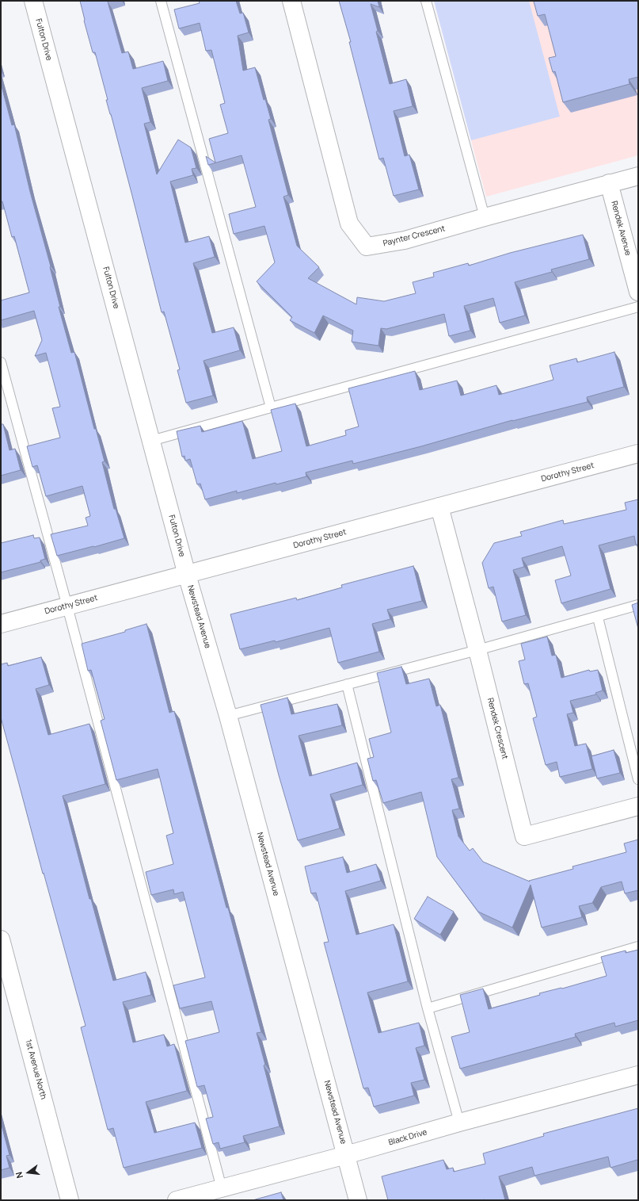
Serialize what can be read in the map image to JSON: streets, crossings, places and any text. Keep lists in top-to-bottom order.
{
  "streets": {
    "street": [
      "Fulton Drive",
      "Rendek Avenue",
      "Paynter Crescent",
      "Dorothy Street",
      "Newstead Avenue",
      "Rendek Crescent",
      "1st Avenue North",
      "Black Drive"
    ]
  },
  "crossings": [
    ["Fulton Drive", "Dorothy Street"],
    ["Fulton Drive", "Newstead Avenue"],
    ["Rendek Avenue", "Paynter Crescent"],
    ["Dorothy Street", "Newstead Avenue"],
    ["Dorothy Street", "Rendek Crescent"],
    ["Newstead Avenue", "Black Drive"]
  ],
  "north": "left"
}
